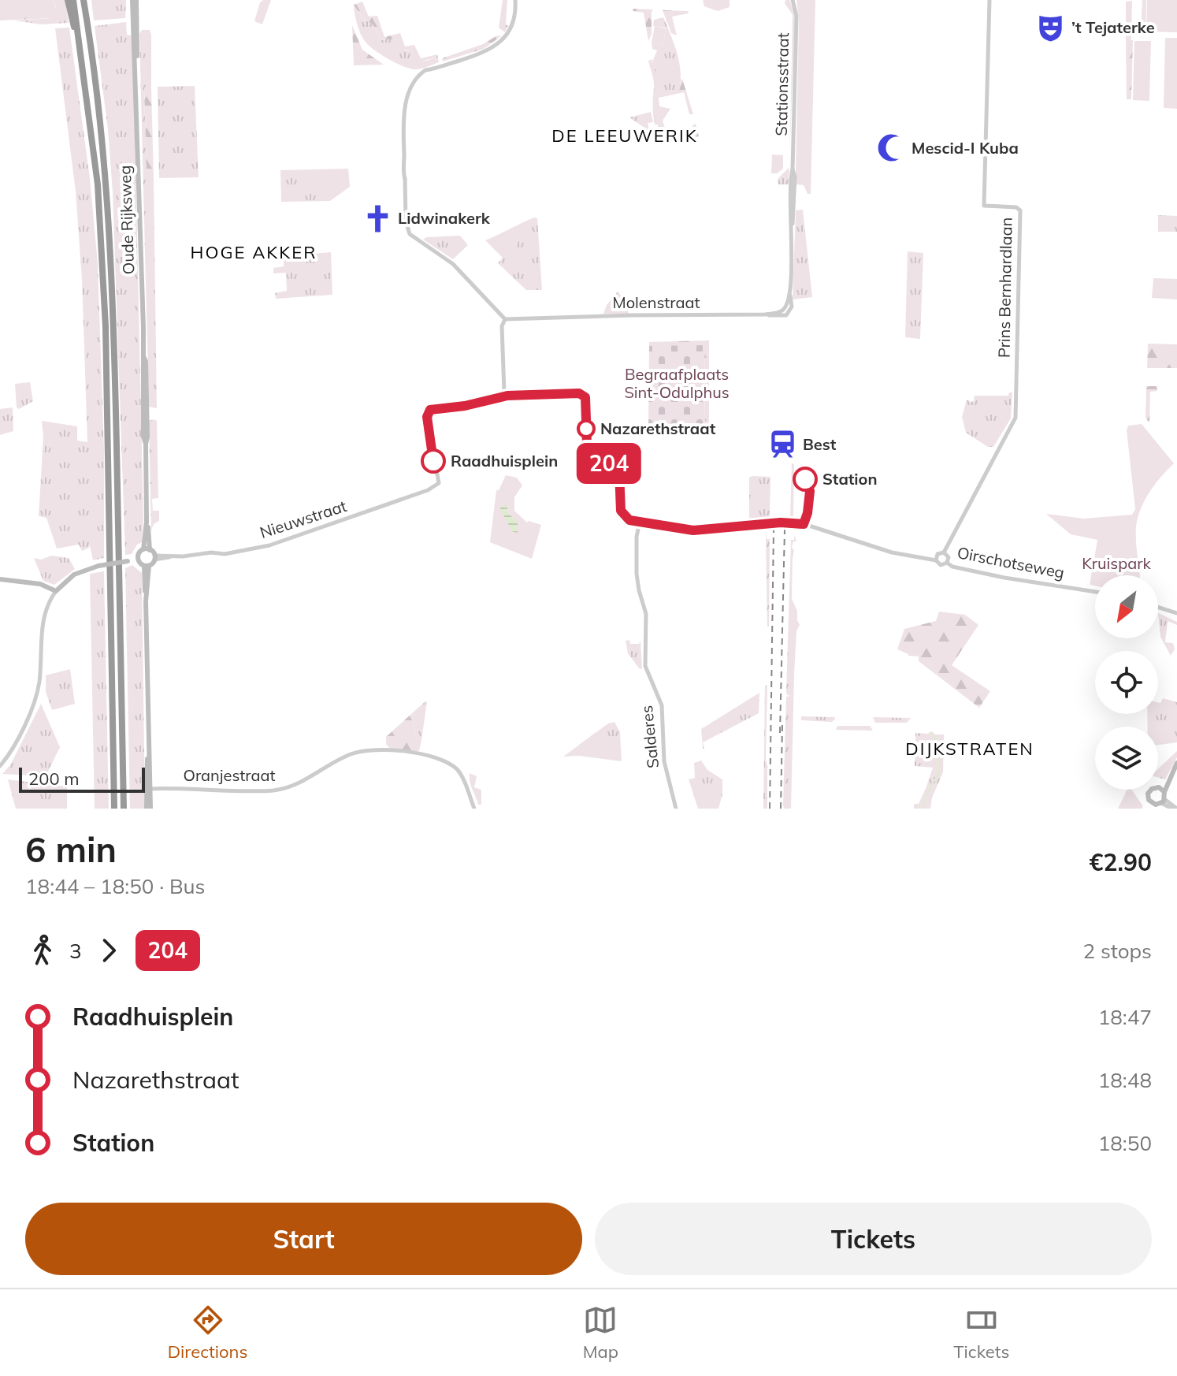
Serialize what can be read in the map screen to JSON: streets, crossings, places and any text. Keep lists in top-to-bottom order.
{
  "streets": {
    "main road": ["Oude Rijksweg"],
    "street": [
      "Stationsstraat",
      "Prins Bernhardlaan",
      "Molenstraat",
      "Nieuwstraat",
      "Oirschotseweg",
      "Salderes",
      "Oranjestraat"
    ]
  },
  "crossings": [
    ["Stationsstraat", "Molenstraat"],
    ["Prins Bernhardlaan", "Oirschotseweg"],
    ["Oirschotseweg", "Salderes"]
  ],
  "districts": ["DE LEEUWERIK", "HOGE AKKER", "DIJKSTRATEN"],
  "parks": ["Begraafplaats Sint-Odulphus", "Kruispark"],
  "places": {
    "theatre": ["’t Tejaterke"],
    "mosque": ["Mescid-I Kuba"],
    "church": ["Lidwinakerk"],
    "other": ["Nazarethstraat", "Raadhuisplein", "Station"],
    "station": ["Best"]
  },
  "lines": ["bus line 204"],
  "scale_bar": "200 m",
  "north": "bottom left",
  "page": {
    "on_map": "204",
    "scale": "200 m",
    "heading": ["6 min", "18:44 – 18:50 · Bus", "€2.90"],
    "legs": ["3", "204", "2 stops"],
    "list": [
      {
        "name": "Raadhuisplein",
        "value": "18:47"
      },
      {
        "name": "Nazarethstraat",
        "value": "18:48"
      },
      {
        "name": "Station",
        "value": "18:50"
      }
    ],
    "buttons": ["Start", "Tickets"],
    "tabs": ["Directions", "Map", "Tickets"]
  }
}
